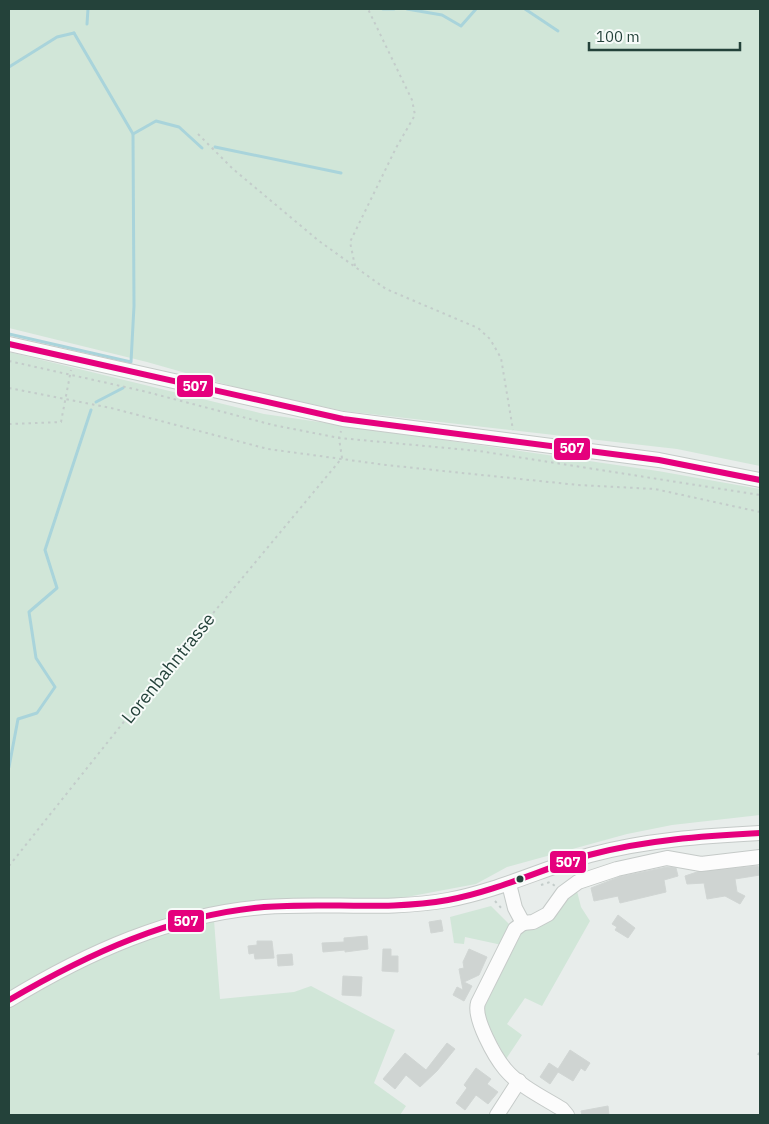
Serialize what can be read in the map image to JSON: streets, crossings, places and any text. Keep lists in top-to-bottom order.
{
  "streets": {
    "path": ["Lorenbahntrasse"]
  },
  "lines": ["transit line 507"],
  "scale_bar": "100 m"
}
